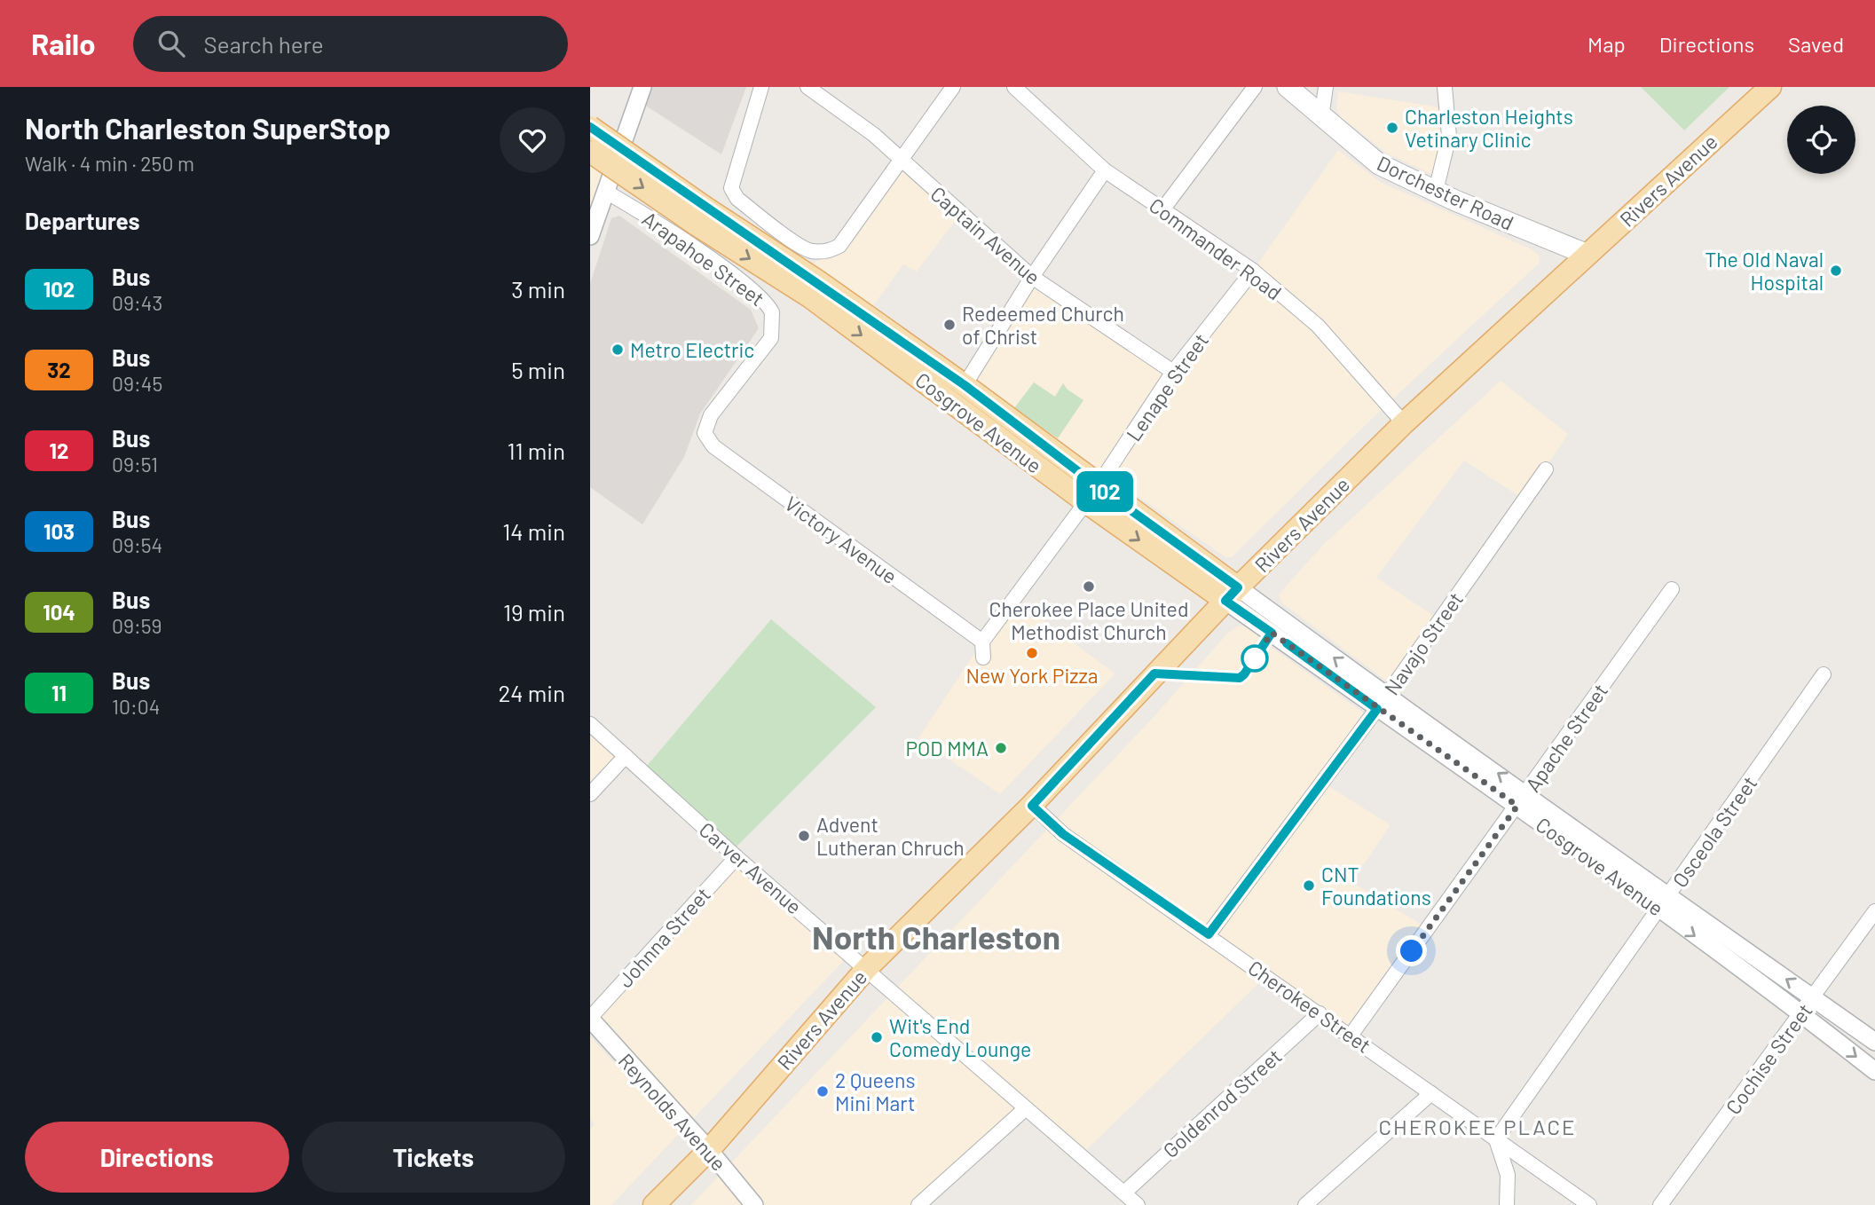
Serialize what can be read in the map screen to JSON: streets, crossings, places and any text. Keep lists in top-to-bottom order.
{
  "streets": {
    "main road": ["Rivers Avenue", "Dorchester Road", "Cosgrove Avenue"],
    "street": [
      "Captain Avenue",
      "Commander Road",
      "Arapahoe Street",
      "Lenape Street",
      "Victory Avenue",
      "Navajo Street",
      "Apache Street",
      "Osceola Street",
      "Carver Avenue",
      "Johnna Street",
      "Cherokee Street",
      "Cochise Street",
      "Goldenrod Street",
      "Reynolds Avenue"
    ]
  },
  "crossings": [
    ["Rivers Avenue", "Dorchester Road"],
    ["Rivers Avenue", "Commander Road"],
    ["Rivers Avenue", "Cosgrove Avenue"],
    ["Rivers Avenue", "Carver Avenue"],
    ["Rivers Avenue", "Cherokee Street"],
    ["Rivers Avenue", "Reynolds Avenue"],
    ["Captain Avenue", "Lenape Street"],
    ["Commander Road", "Lenape Street"],
    ["Arapahoe Street", "Victory Avenue"],
    ["Lenape Street", "Cosgrove Avenue"],
    ["Lenape Street", "Victory Avenue"],
    ["Cosgrove Avenue", "Navajo Street"],
    ["Cosgrove Avenue", "Apache Street"],
    ["Cosgrove Avenue", "Osceola Street"],
    ["Cosgrove Avenue", "Cochise Street"],
    ["Navajo Street", "Cherokee Street"],
    ["Apache Street", "Cherokee Street"],
    ["Osceola Street", "Cherokee Street"],
    ["Carver Avenue", "Johnna Street"],
    ["Carver Avenue", "Goldenrod Street"],
    ["Johnna Street", "Reynolds Avenue"],
    ["Cherokee Street", "Goldenrod Street"]
  ],
  "districts": ["North Charleston", "CHEROKEE PLACE"],
  "places": [
    "Charleston Heights Vetinary Clinic",
    "The Old Naval Hospital",
    "Redeemed Church of Christ",
    "Metro Electric",
    "Cherokee Place United Methodist Church",
    "New York Pizza",
    "POD MMA",
    "Advent Lutheran Chruch",
    "CNT Foundations",
    "Wit's End Comedy Lounge",
    "2 Queens Mini Mart"
  ],
  "lines": ["bus line 102"],
  "page": {
    "header": "Railo",
    "search": "Search here",
    "nav": ["Map", "Directions", "Saved"],
    "heading": [
      ["North Charleston SuperStop", "Walk · 4 min · 250 m"],
      "Departures"
    ],
    "on_map": "102",
    "list": [
      {
        "mark": "102",
        "name": "Bus",
        "note": "09:43",
        "value": "3 min"
      },
      {
        "mark": "32",
        "name": "Bus",
        "note": "09:45",
        "value": "5 min"
      },
      {
        "mark": "12",
        "name": "Bus",
        "note": "09:51",
        "value": "11 min"
      },
      {
        "mark": "103",
        "name": "Bus",
        "note": "09:54",
        "value": "14 min"
      },
      {
        "mark": "104",
        "name": "Bus",
        "note": "09:59",
        "value": "19 min"
      },
      {
        "mark": "11",
        "name": "Bus",
        "note": "10:04",
        "value": "24 min"
      }
    ],
    "buttons": ["Directions", "Tickets"]
  }
}
